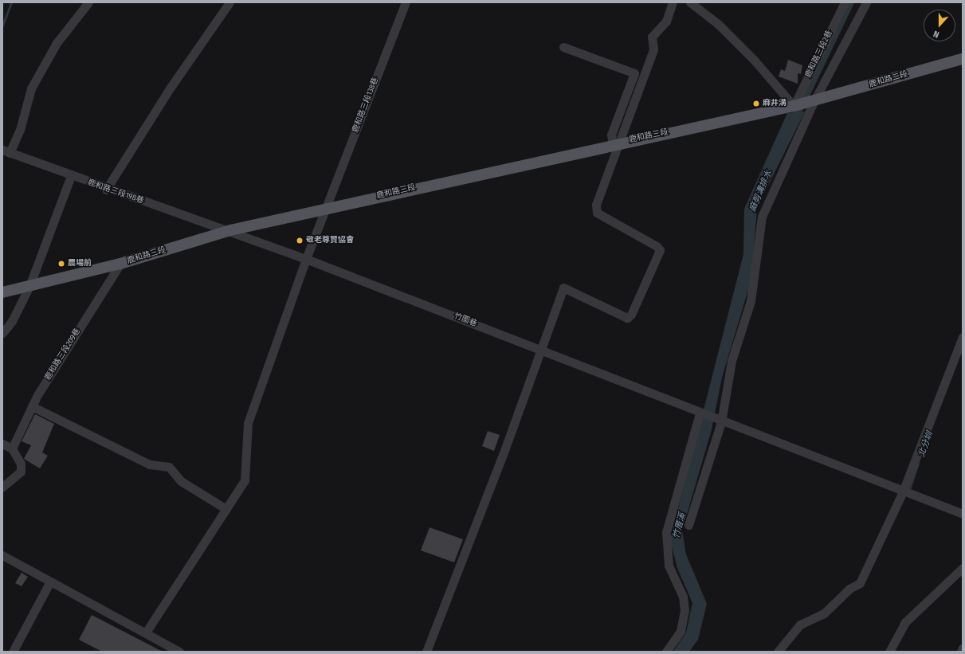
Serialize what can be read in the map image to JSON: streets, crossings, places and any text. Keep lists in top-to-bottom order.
{
  "streets": {
    "main road": ["鹿和路二段", "鹿和路三段"],
    "street": [
      "鹿和路三段2巷",
      "鹿和路三段138巷",
      "鹿和路三段198巷",
      "竹圍巷",
      "鹿和路三段209巷"
    ]
  },
  "crossings": [
    ["鹿和路三段2巷", "鹿和路二段"],
    ["鹿和路三段2巷", "鹿和路三段"],
    ["鹿和路二段", "鹿和路三段"],
    ["鹿和路三段138巷", "鹿和路三段"],
    ["鹿和路三段138巷", "竹圍巷"],
    ["鹿和路三段", "鹿和路三段198巷"],
    ["鹿和路三段", "竹圍巷"],
    ["鹿和路三段", "鹿和路三段209巷"],
    ["鹿和路三段198巷", "竹圍巷"]
  ],
  "water": ["麻剪溝排水", "北分圳", "竹厝溪"],
  "places": ["麻井溝", "敬老尊賢協會", "農場前"],
  "north": "bottom"
}
